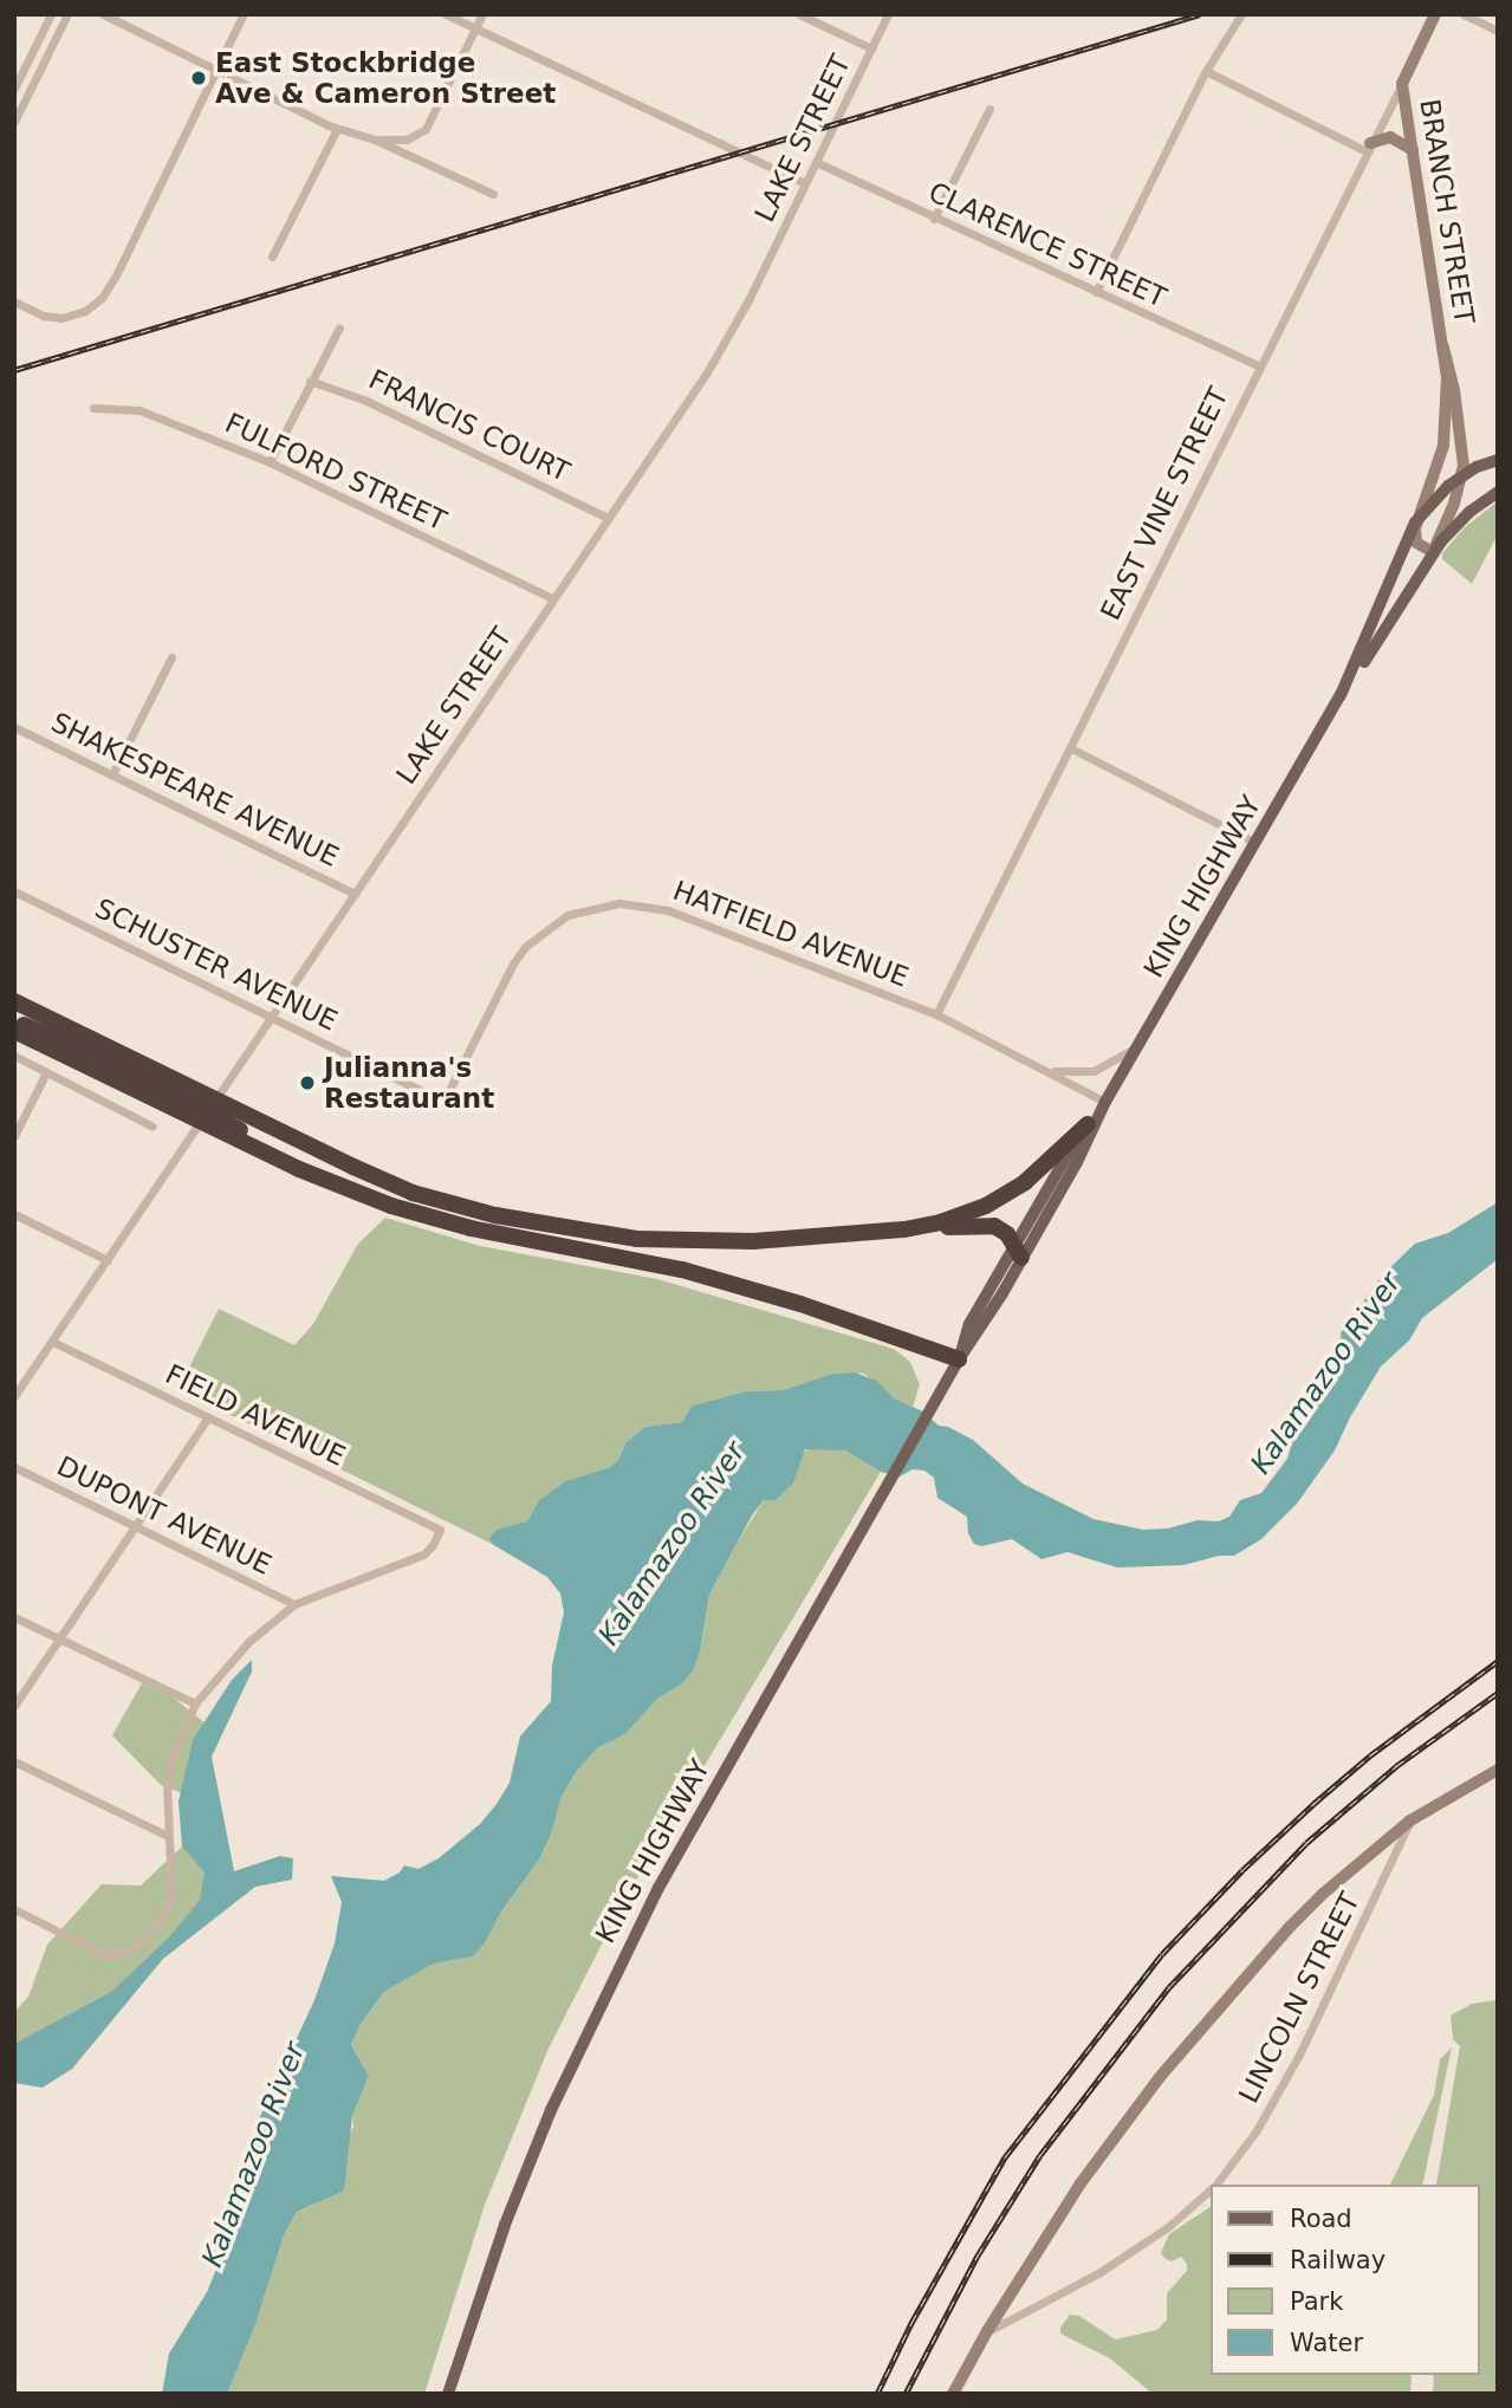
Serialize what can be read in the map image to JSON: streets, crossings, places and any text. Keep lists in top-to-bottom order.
{
  "streets": {
    "main road": ["KING HIGHWAY"],
    "street": [
      "LAKE STREET",
      "BRANCH STREET",
      "CLARENCE STREET",
      "FRANCIS COURT",
      "FULFORD STREET",
      "EAST VINE STREET",
      "SHAKESPEARE AVENUE",
      "HATFIELD AVENUE",
      "SCHUSTER AVENUE",
      "FIELD AVENUE",
      "DUPONT AVENUE",
      "LINCOLN STREET"
    ]
  },
  "crossings": [
    ["LAKE STREET", "CLARENCE STREET"],
    ["LAKE STREET", "FRANCIS COURT"],
    ["LAKE STREET", "FULFORD STREET"],
    ["LAKE STREET", "SHAKESPEARE AVENUE"],
    ["LAKE STREET", "SCHUSTER AVENUE"],
    ["LAKE STREET", "FIELD AVENUE"],
    ["BRANCH STREET", "EAST VINE STREET"],
    ["BRANCH STREET", "KING HIGHWAY"],
    ["CLARENCE STREET", "EAST VINE STREET"],
    ["EAST VINE STREET", "HATFIELD AVENUE"],
    ["KING HIGHWAY", "HATFIELD AVENUE"],
    ["HATFIELD AVENUE", "SCHUSTER AVENUE"],
    ["FIELD AVENUE", "DUPONT AVENUE"]
  ],
  "water": ["Kalamazoo River"],
  "places": ["East Stockbridge Ave & Cameron Street", "Julianna's Restaurant"],
  "legend": [
    "Road",
    "Railway",
    "Park",
    "Water"
  ]
}
